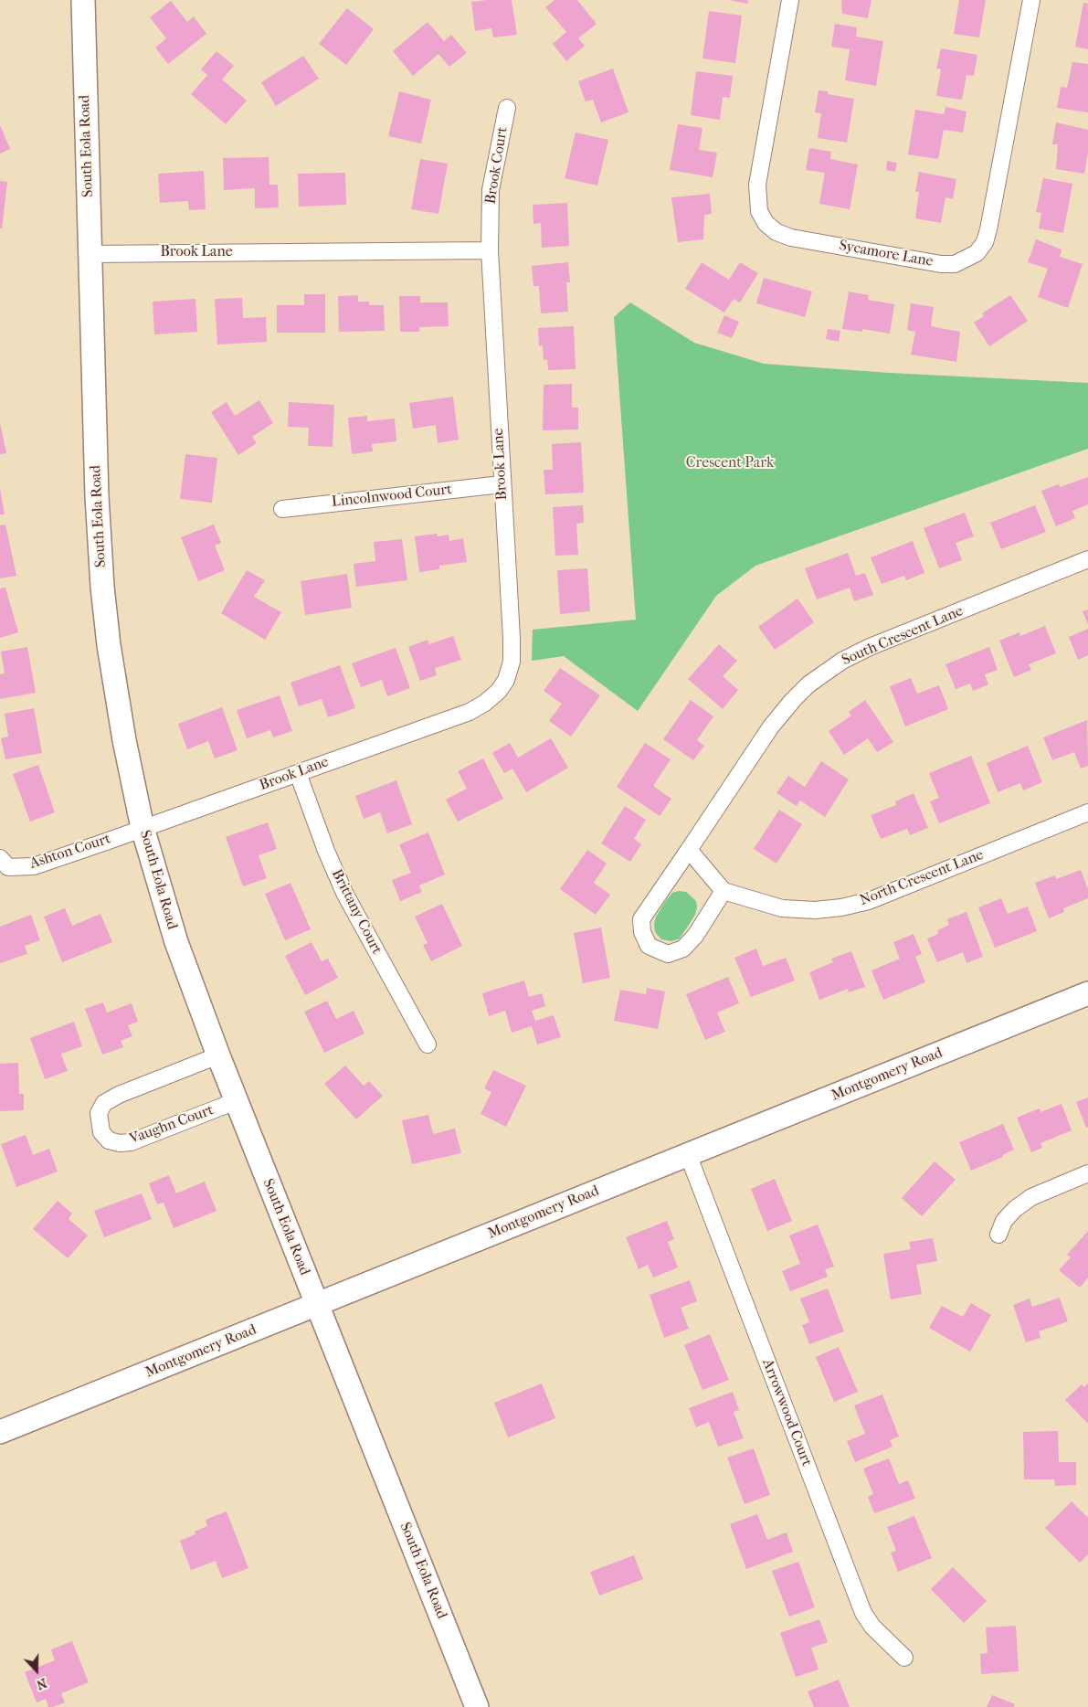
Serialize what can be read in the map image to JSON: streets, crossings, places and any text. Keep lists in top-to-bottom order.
{
  "streets": {
    "street": [
      "South Eola Road",
      "Brook Court",
      "Brook Lane",
      "Sycamore Lane",
      "Lincolnwood Court",
      "South Crescent Lane",
      "Ashton Court",
      "North Crescent Lane",
      "Brittany Court",
      "Montgomery Road",
      "Vaughn Court",
      "Arrowwood Court"
    ]
  },
  "crossings": [
    ["South Eola Road", "Brook Lane"],
    ["South Eola Road", "Ashton Court"],
    ["South Eola Road", "Montgomery Road"],
    ["South Eola Road", "Vaughn Court"],
    ["Brook Court", "Brook Lane"],
    ["Brook Lane", "Lincolnwood Court"],
    ["Brook Lane", "Ashton Court"],
    ["Brook Lane", "Brittany Court"],
    ["South Crescent Lane", "North Crescent Lane"],
    ["Montgomery Road", "Arrowwood Court"]
  ],
  "parks": ["Crescent Park"],
  "north": "bottom"
}
